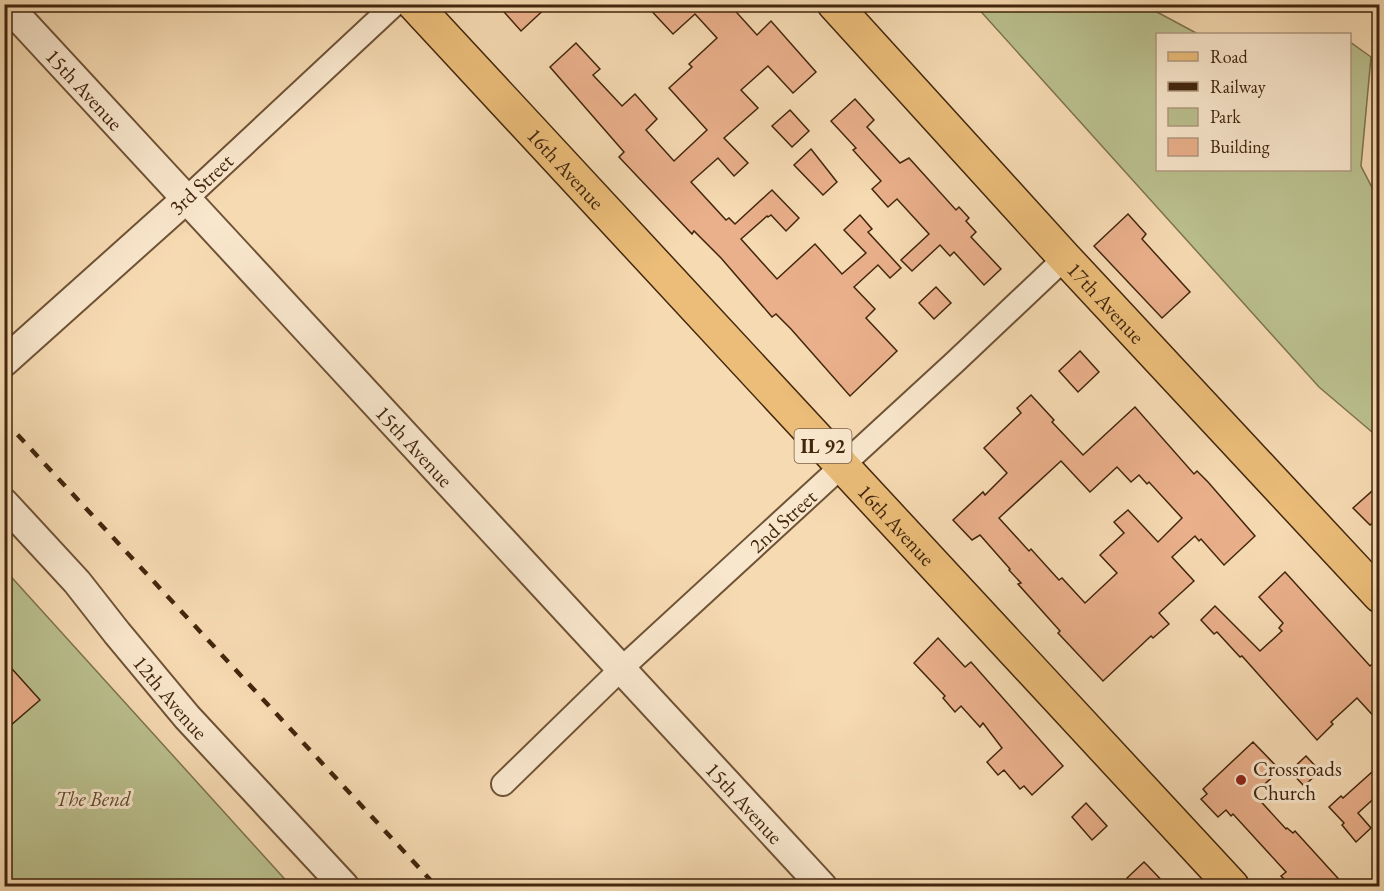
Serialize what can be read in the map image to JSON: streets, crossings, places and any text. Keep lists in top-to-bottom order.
{
  "streets": {
    "main road": ["16th Avenue", "17th Avenue", "IL 92"],
    "street": [
      "15th Avenue",
      "3rd Street",
      "2nd Street",
      "12th Avenue"
    ]
  },
  "crossings": [
    ["15th Avenue", "3rd Street"],
    ["15th Avenue", "2nd Street"],
    ["16th Avenue", "2nd Street"],
    ["17th Avenue", "2nd Street"]
  ],
  "parks": ["The Bend"],
  "places": ["Crossroads Church"],
  "legend": [
    "Road",
    "Railway",
    "Park",
    "Building"
  ]
}
